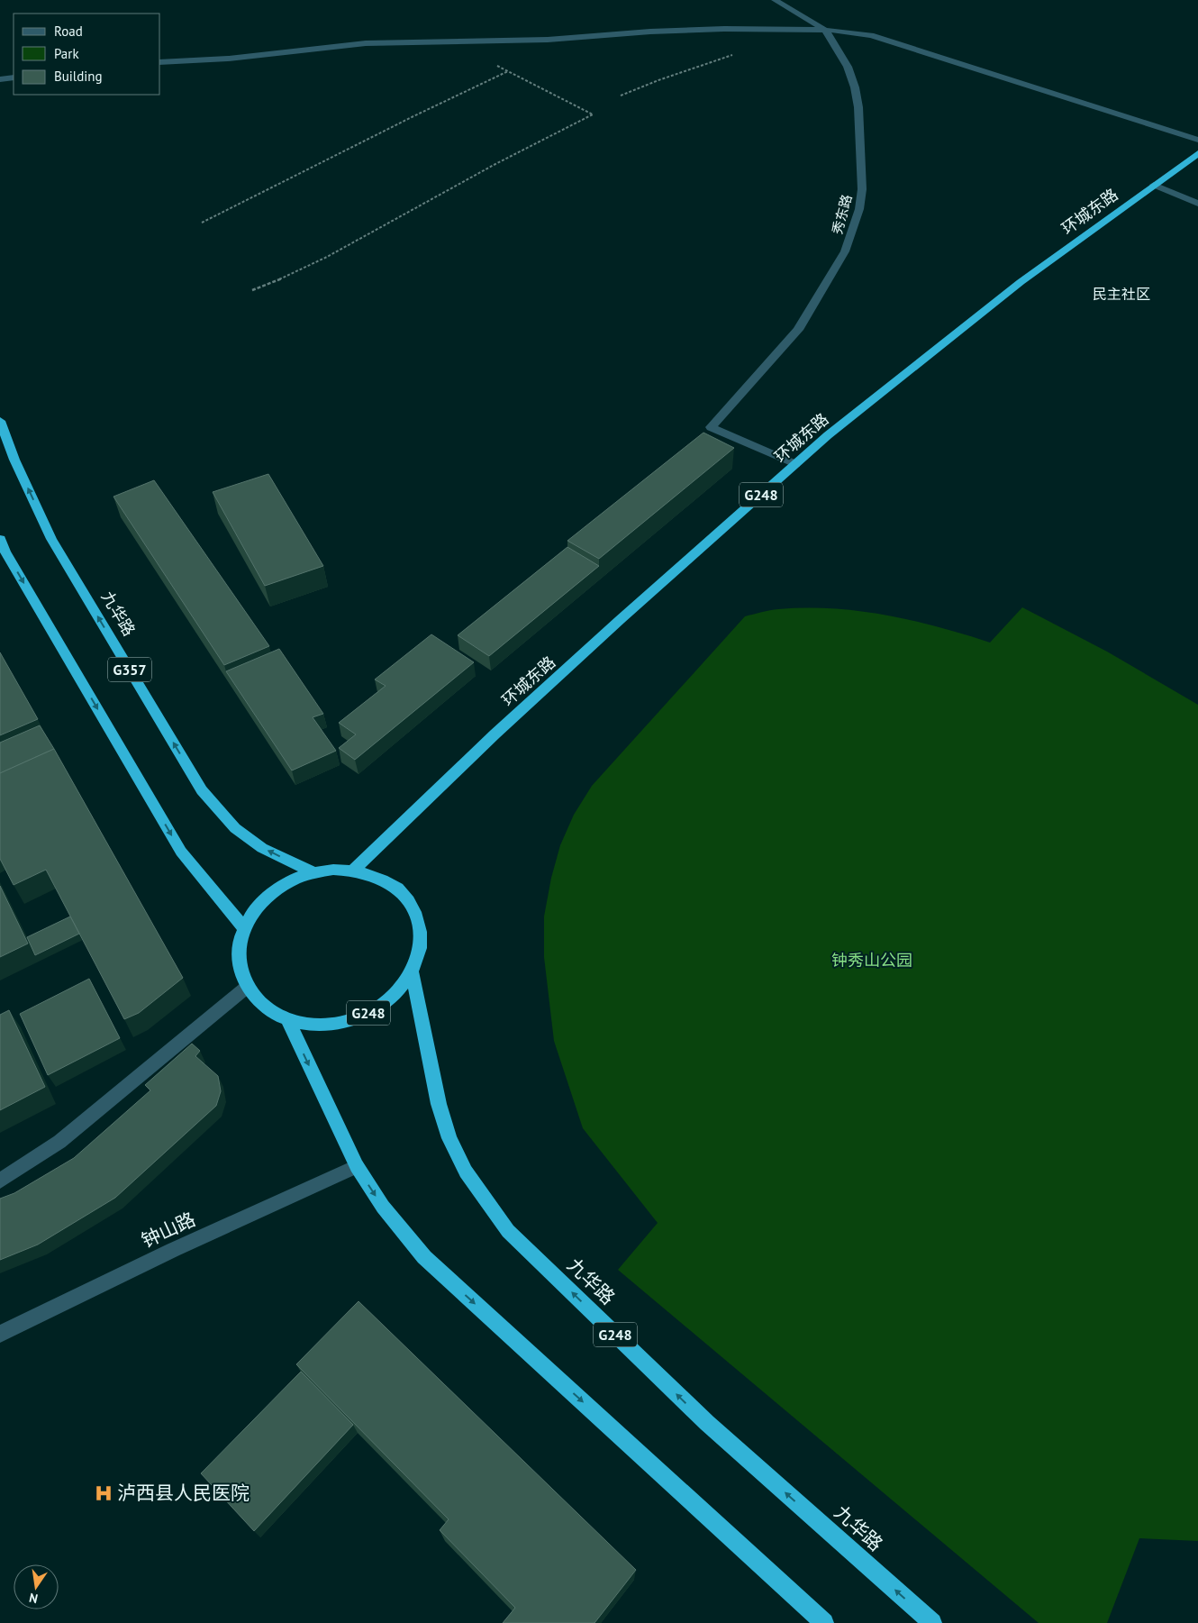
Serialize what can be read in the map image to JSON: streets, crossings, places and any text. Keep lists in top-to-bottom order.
{
  "streets": {
    "highway": [
      "环城东路",
      "G248",
      "九华路",
      "G357"
    ],
    "street": ["秀东路", "钟山路"]
  },
  "crossings": [
    ["环城东路", "秀东路"],
    ["环城东路", "G248"],
    ["G248", "九华路"],
    ["G248", "G357"]
  ],
  "districts": ["民主社区"],
  "parks": ["钟秀山公园"],
  "places": {
    "hospital": ["泸西县人民医院"]
  },
  "legend": ["Road", "Park", "Building"],
  "north": "bottom"
}
